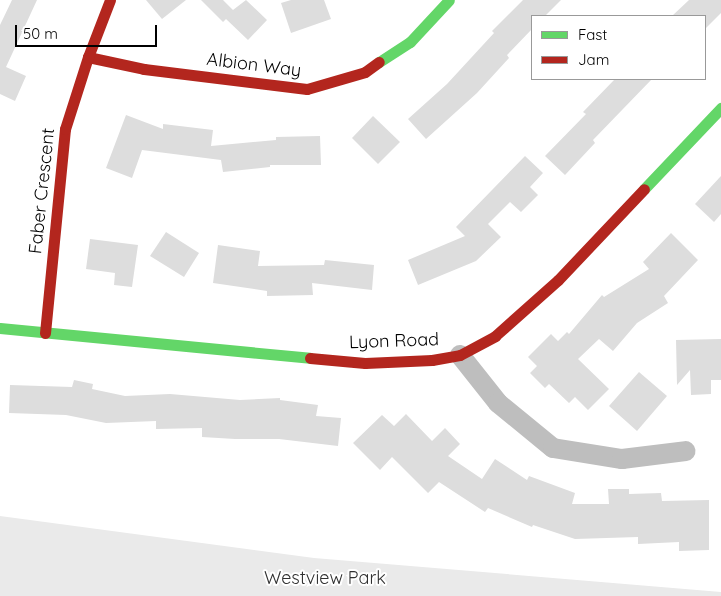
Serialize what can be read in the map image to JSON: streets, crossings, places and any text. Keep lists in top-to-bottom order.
{
  "streets": {
    "street": ["Albion Way", "Faber Crescent", "Lyon Road"]
  },
  "crossings": [
    ["Albion Way", "Faber Crescent"],
    ["Faber Crescent", "Lyon Road"]
  ],
  "parks": ["Westview Park"],
  "legend": ["Fast", "Jam"],
  "scale_bar": "50 m"
}
